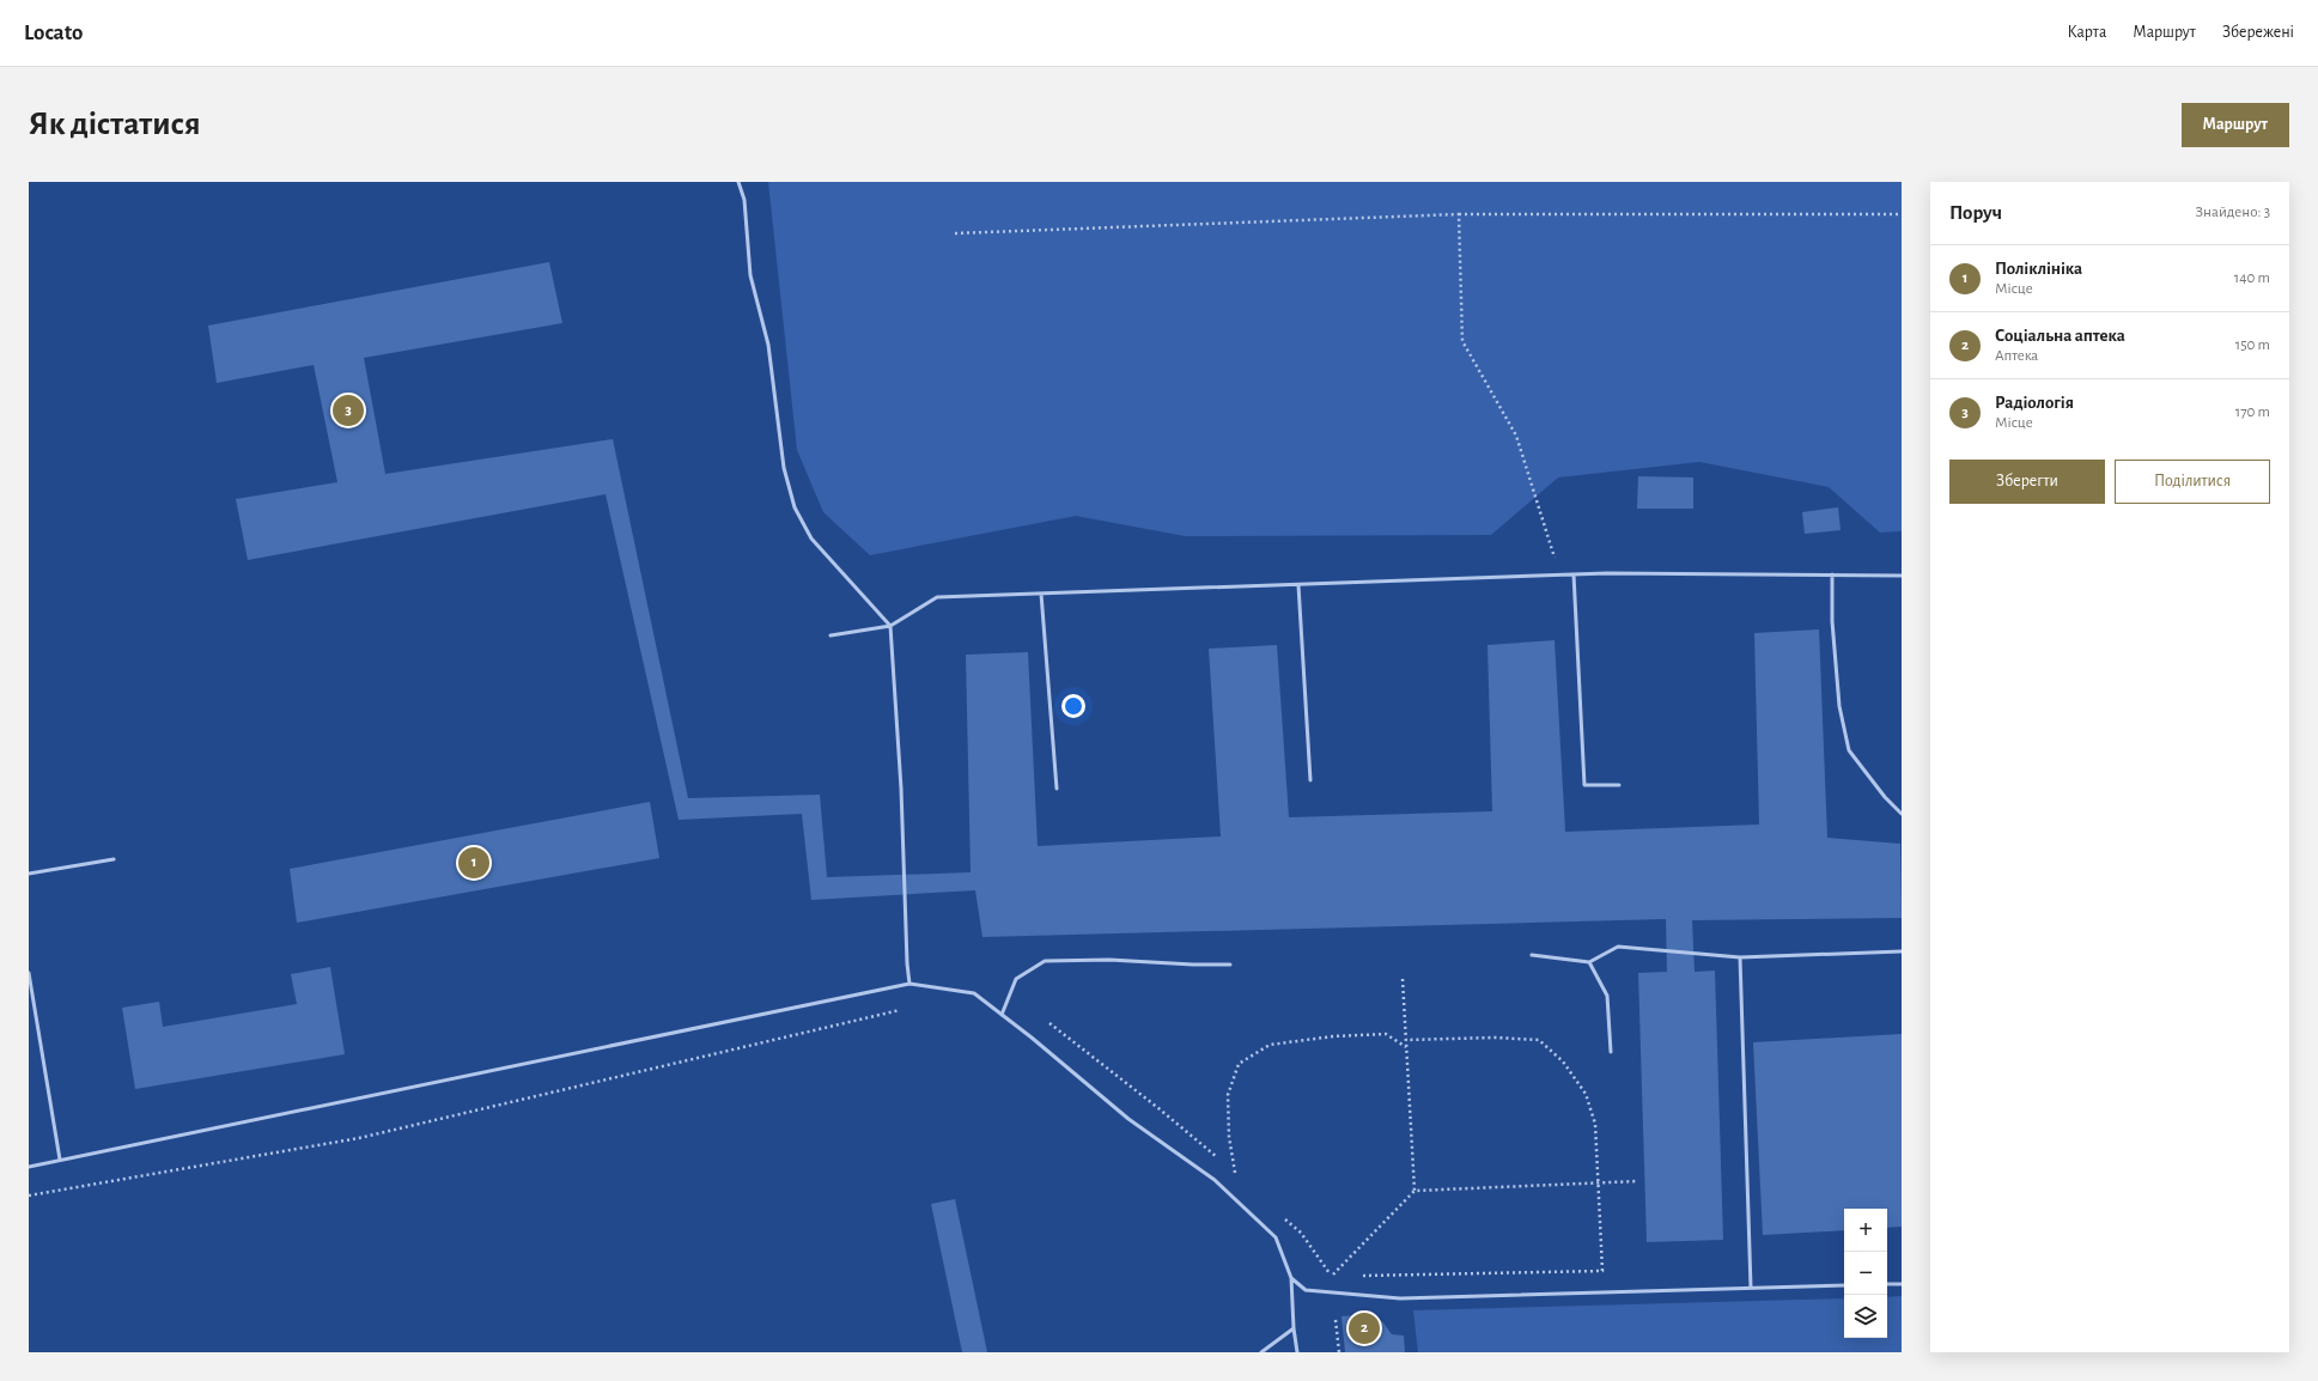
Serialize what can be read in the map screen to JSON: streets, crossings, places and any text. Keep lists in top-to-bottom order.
{
  "page": {
    "header": "Locato",
    "nav": ["Карта", "Маршрут", "Збережені"],
    "buttons": [
      "Маршрут",
      ["Зберегти", "Поділитися"]
    ],
    "title": "Як дістатися",
    "heading": ["Поруч", "Знайдено: 3"],
    "list": [
      {
        "mark": "1",
        "name": "Поліклініка",
        "note": "Місце",
        "value": "140 m"
      },
      {
        "mark": "2",
        "name": "Соціальна аптека",
        "note": "Аптека",
        "value": "150 m"
      },
      {
        "mark": "3",
        "name": "Радіологія",
        "note": "Місце",
        "value": "170 m"
      }
    ],
    "pins": ["3", "1", "2"],
    "map_buttons": ["+", "−"]
  }
}
